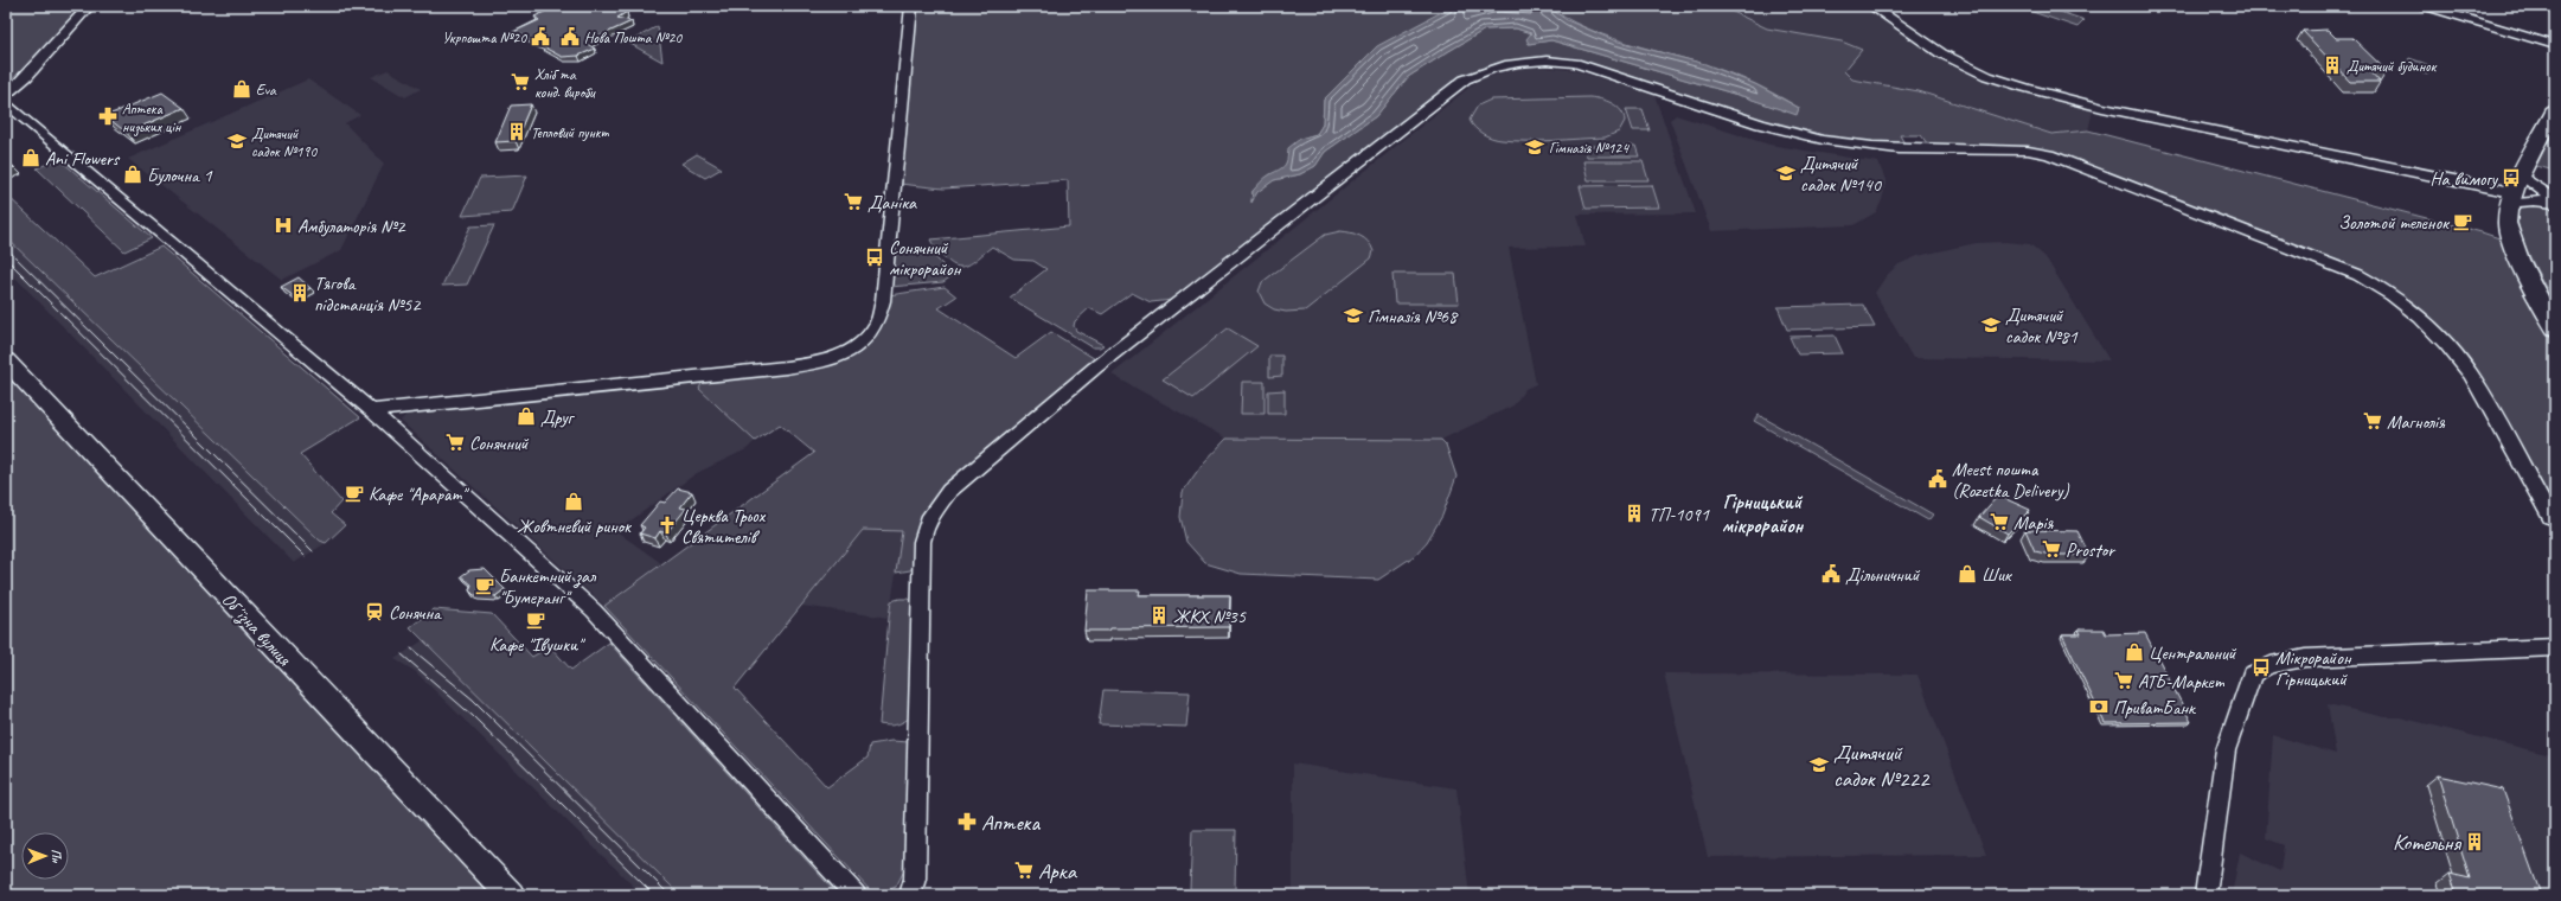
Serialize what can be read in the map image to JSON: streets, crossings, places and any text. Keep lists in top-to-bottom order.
{
  "streets": {
    "main road": ["Обʼїзна вулиця"]
  },
  "districts": ["Гірницький мікрорайон"],
  "places": {
    "public building": [
      "Укрпошта №20",
      "Нова Пошта №20",
      "Meest пошта (Rozetka Delivery)",
      "Дільничний"
    ],
    "building": [
      "Дитячий будинок",
      "Тепловий пункт",
      "Тягова підстанція №52",
      "ТП-1091",
      "ЖКХ №35",
      "Котельня"
    ],
    "supermarket": [
      "Хліб та конд. вироби",
      "Даніка",
      "Магнолія",
      "Сонячний",
      "Марія",
      "Prostor",
      "АТБ-Маркет",
      "Арка"
    ],
    "shop": [
      "Eva",
      "Ani Flowers",
      "Булочна 1",
      "Друг",
      "Жовтневий ринок",
      "Шик",
      "Центральний"
    ],
    "pharmacy": ["Аптека низьких цін", "Аптека"],
    "school or university": [
      "Дитячий садок №190",
      "Гімназія №124",
      "Дитячий садок №140",
      "Гімназія №68",
      "Дитячий садок №81",
      "Дитячий садок №222"
    ],
    "bus stop": ["На вимогу", "Сонячний мікрорайон", "Мiкрорайон Гiрницький"],
    "cafe": [
      "Золотой теленок",
      "Кафе \"Арарат\"",
      "Банкетний зал \"Бумеранг\"",
      "Кафе \"Івушки\""
    ],
    "hospital": ["Амбулаторія №2"],
    "church": ["Церква Трьох Святителів"],
    "station": ["Сонячна"],
    "bank": ["ПриватБанк"]
  },
  "north": "right"
}
